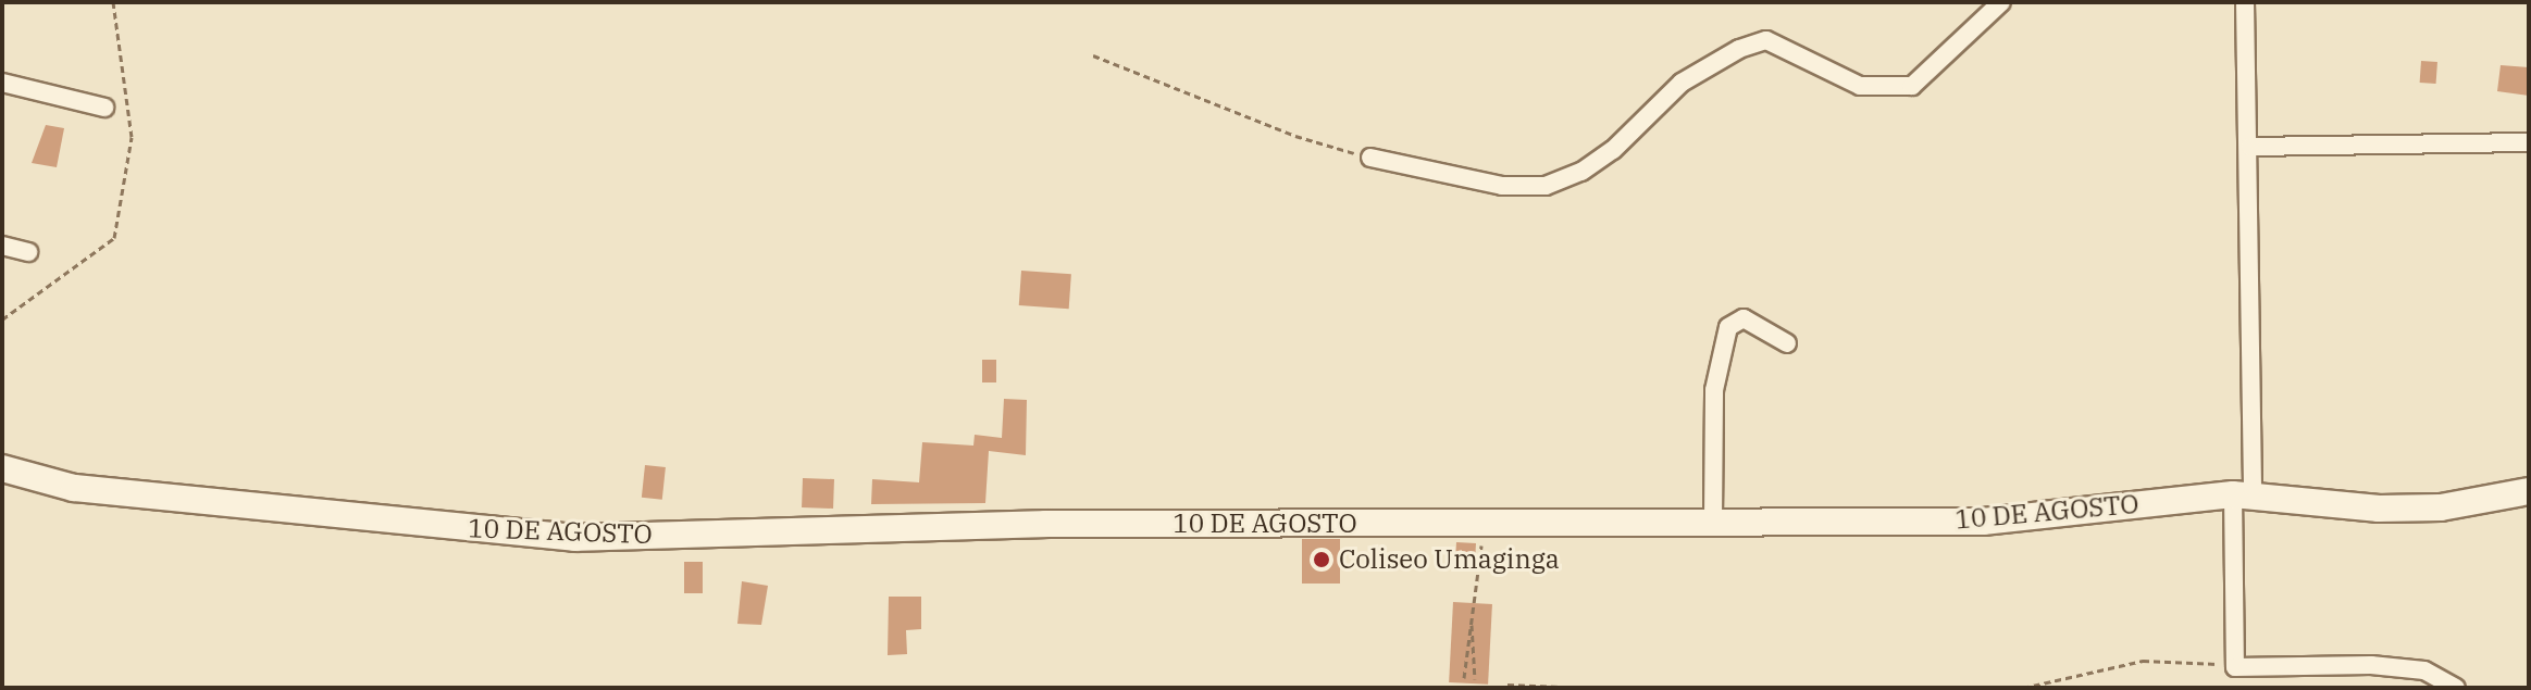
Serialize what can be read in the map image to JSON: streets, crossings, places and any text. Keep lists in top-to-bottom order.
{
  "streets": {
    "street": ["10 DE AGOSTO"]
  },
  "places": ["Coliseo Umaginga"]
}
